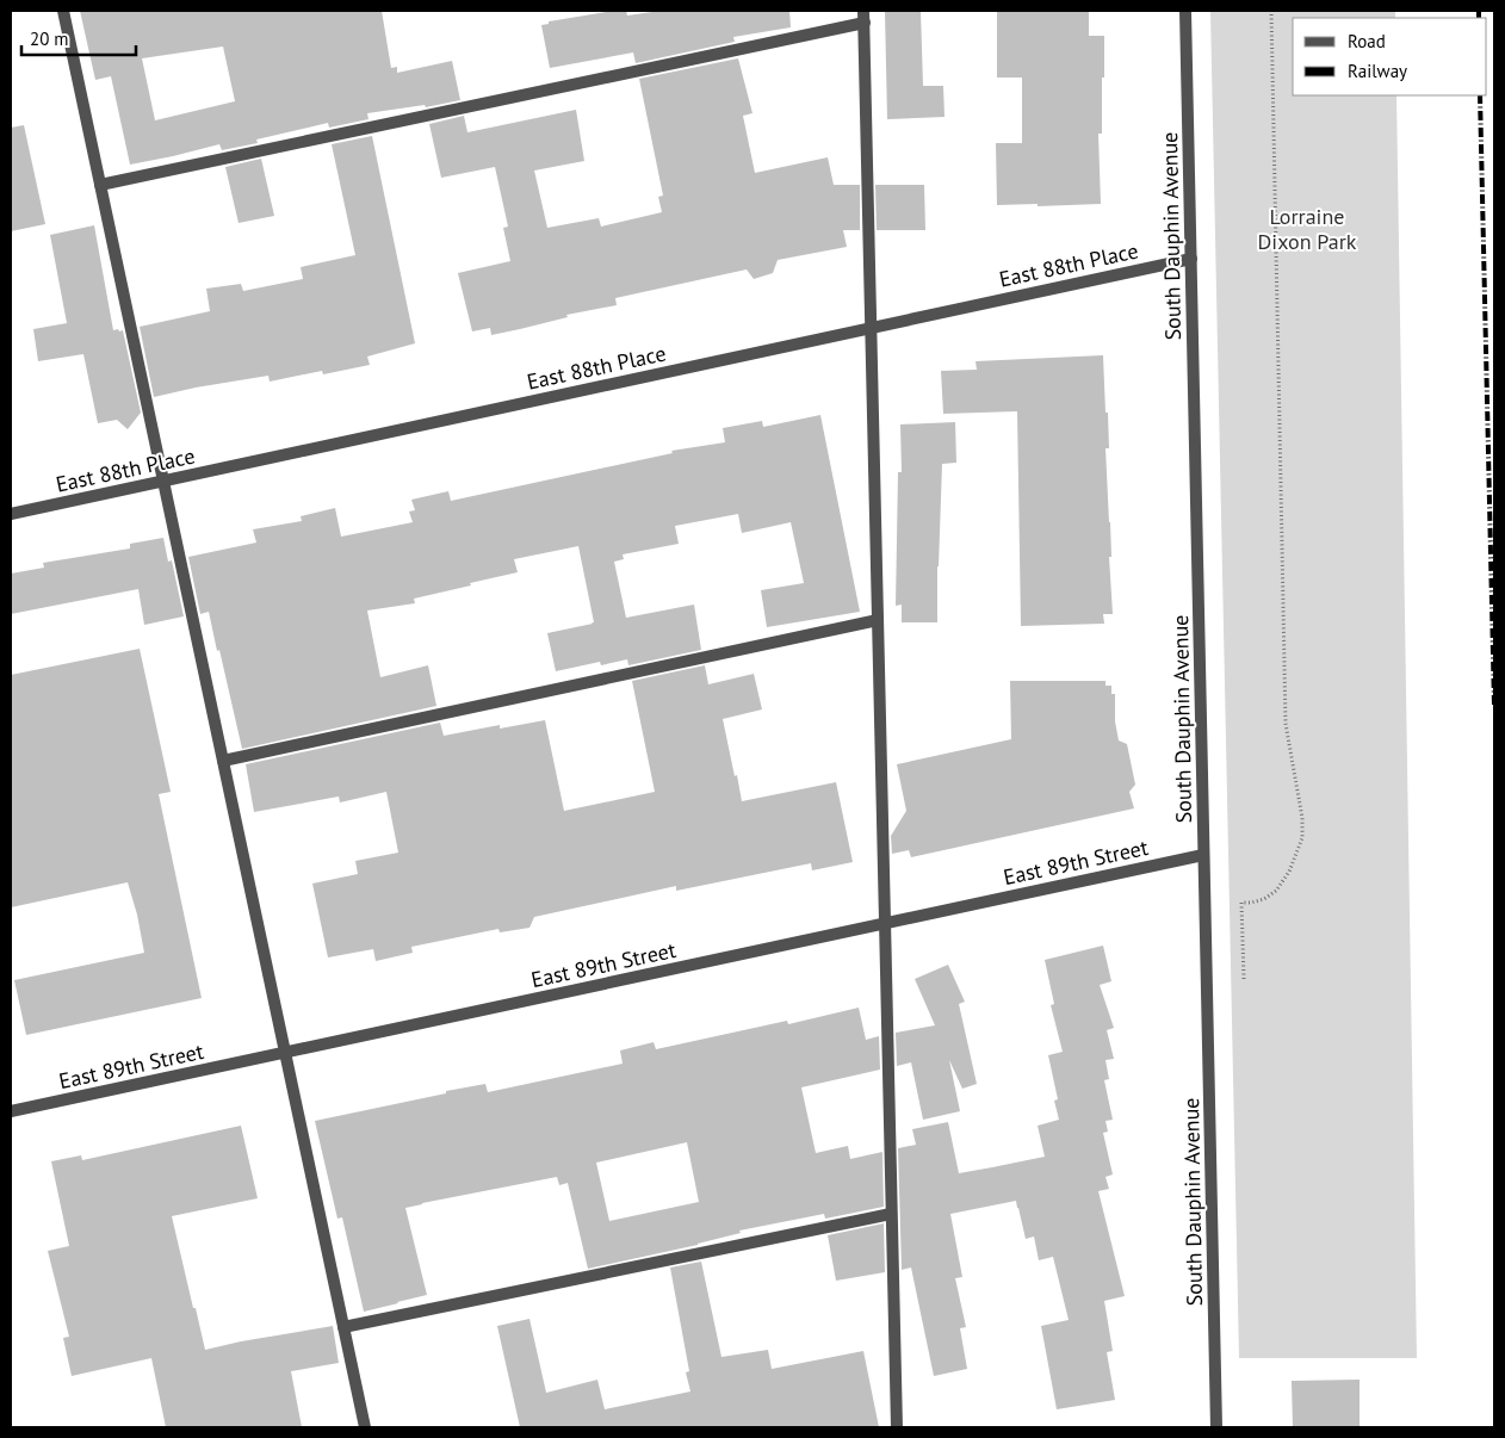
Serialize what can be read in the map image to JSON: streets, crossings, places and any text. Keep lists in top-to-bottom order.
{
  "streets": {
    "street": ["South Dauphin Avenue", "East 88th Place", "East 89th Street"]
  },
  "crossings": [
    ["South Dauphin Avenue", "East 88th Place"],
    ["South Dauphin Avenue", "East 89th Street"]
  ],
  "parks": ["Lorraine Dixon Park"],
  "legend": ["Road", "Railway"],
  "scale_bar": "20 m"
}
